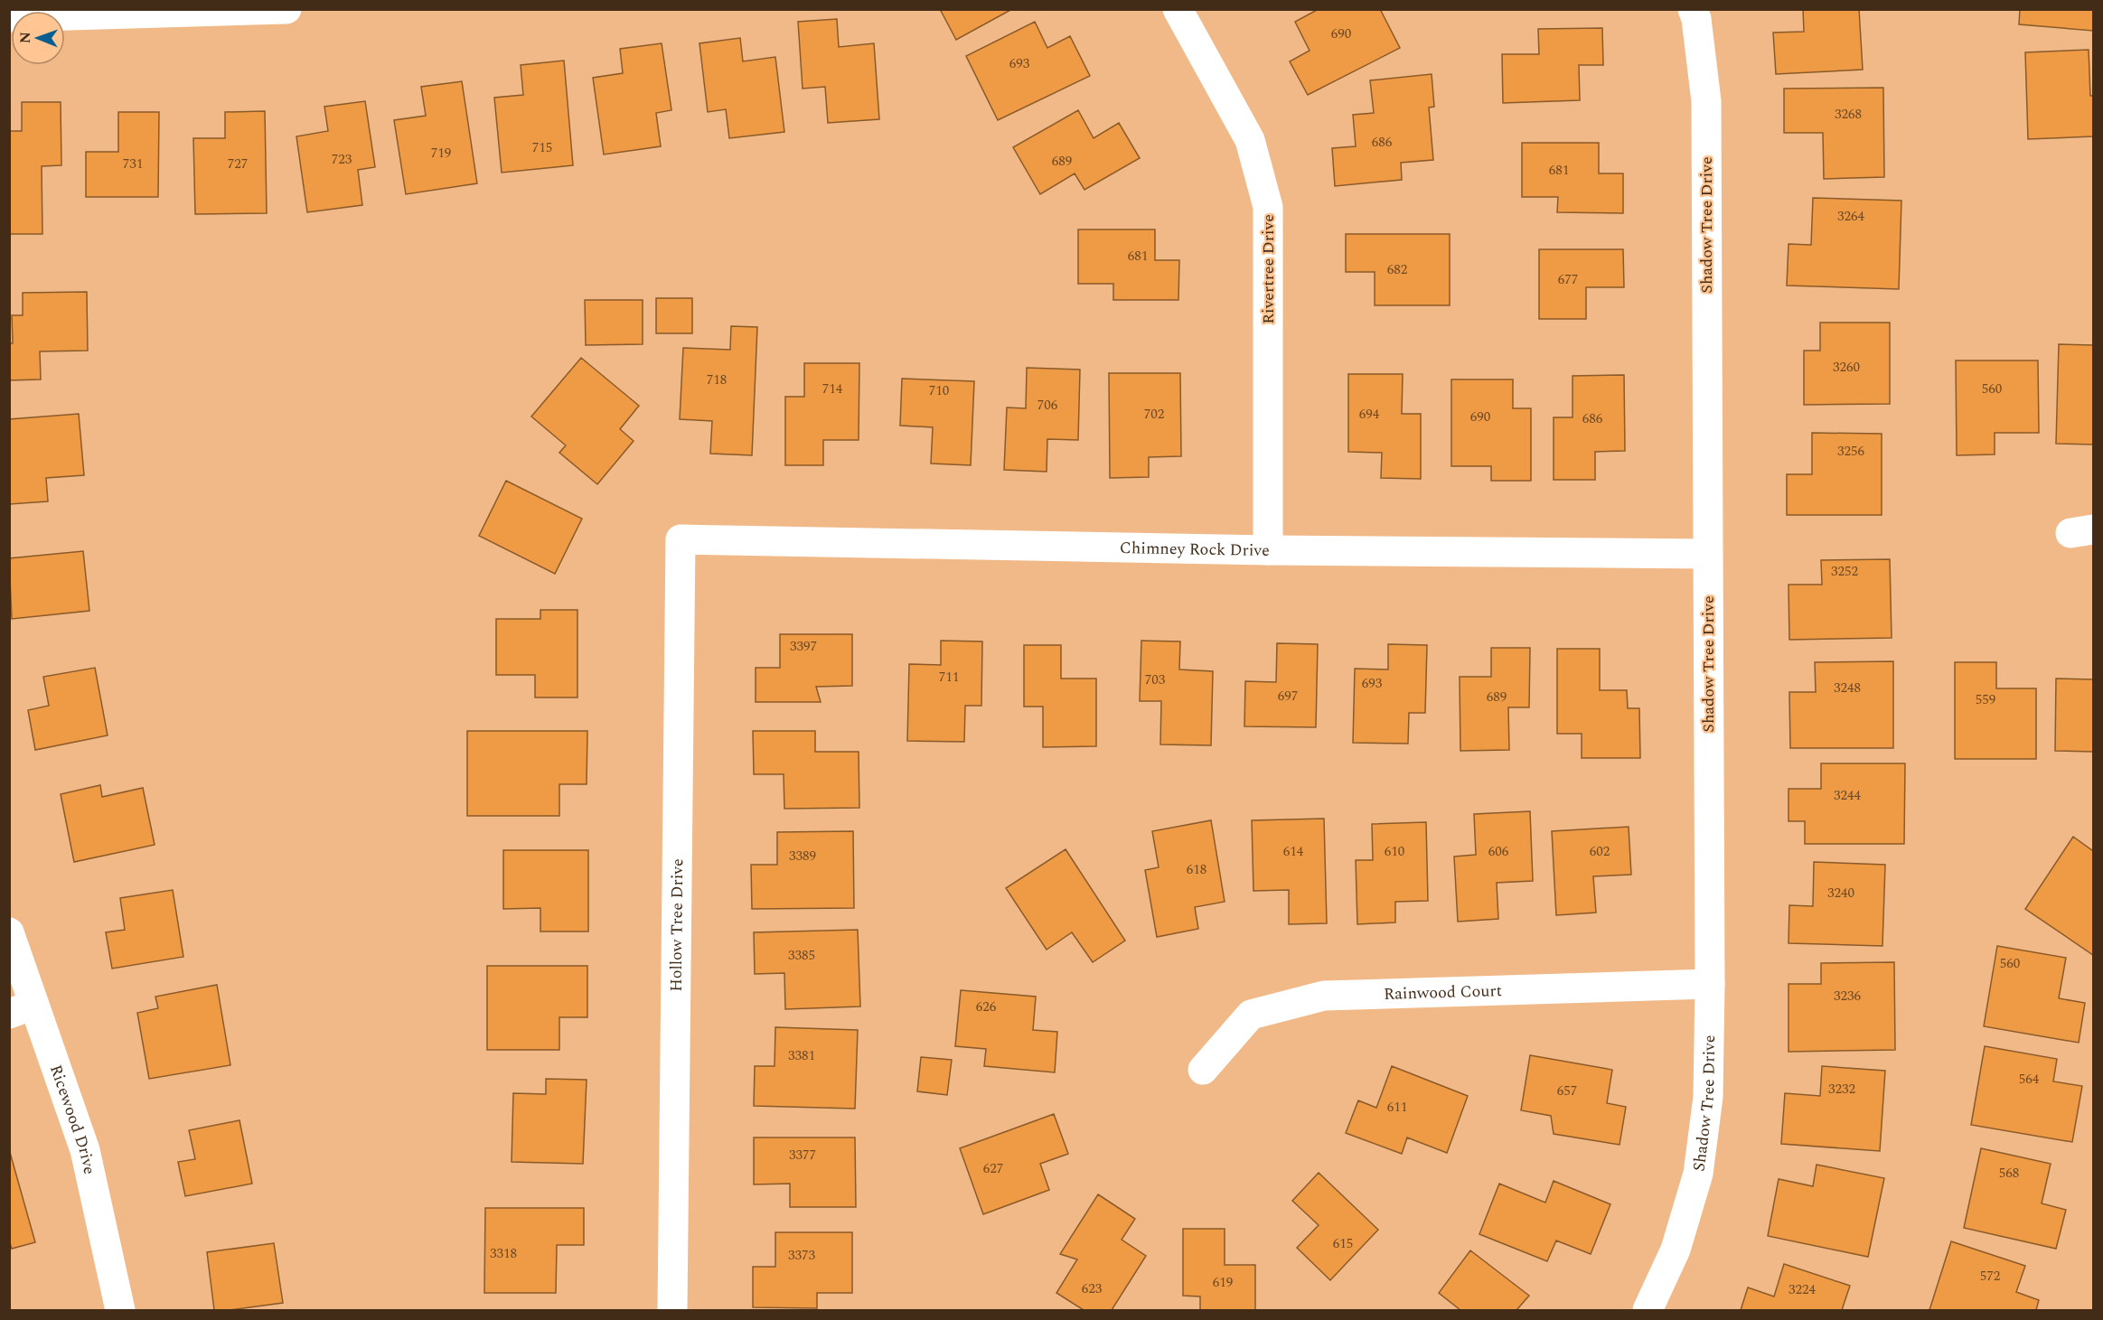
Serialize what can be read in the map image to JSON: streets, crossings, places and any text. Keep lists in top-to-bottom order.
{
  "streets": {
    "street": [
      "Shadow Tree Drive",
      "Rivertree Drive",
      "Chimney Rock Drive",
      "Hollow Tree Drive",
      "Rainwood Court",
      "Ricewood Drive"
    ]
  },
  "crossings": [
    ["Shadow Tree Drive", "Chimney Rock Drive"],
    ["Shadow Tree Drive", "Rainwood Court"],
    ["Rivertree Drive", "Chimney Rock Drive"],
    ["Chimney Rock Drive", "Hollow Tree Drive"]
  ],
  "house_numbers": [
    "690",
    "693",
    "3268",
    "686",
    "715",
    "719",
    "723",
    "689",
    "731",
    "727",
    "681",
    "3264",
    "681",
    "682",
    "677",
    "3260",
    "718",
    "714",
    "560",
    "710",
    "706",
    "702",
    "694",
    "690",
    "686",
    "3256",
    "3252",
    "3397",
    "711",
    "703",
    "693",
    "3248",
    "697",
    "689",
    "559",
    "3244",
    "614",
    "610",
    "606",
    "602",
    "3389",
    "618",
    "3240",
    "3385",
    "560",
    "3236",
    "626",
    "3381",
    "564",
    "3232",
    "657",
    "611",
    "3377",
    "627",
    "568",
    "615",
    "3318",
    "3373",
    "572",
    "619",
    "623",
    "3224"
  ],
  "north": "left"
}
